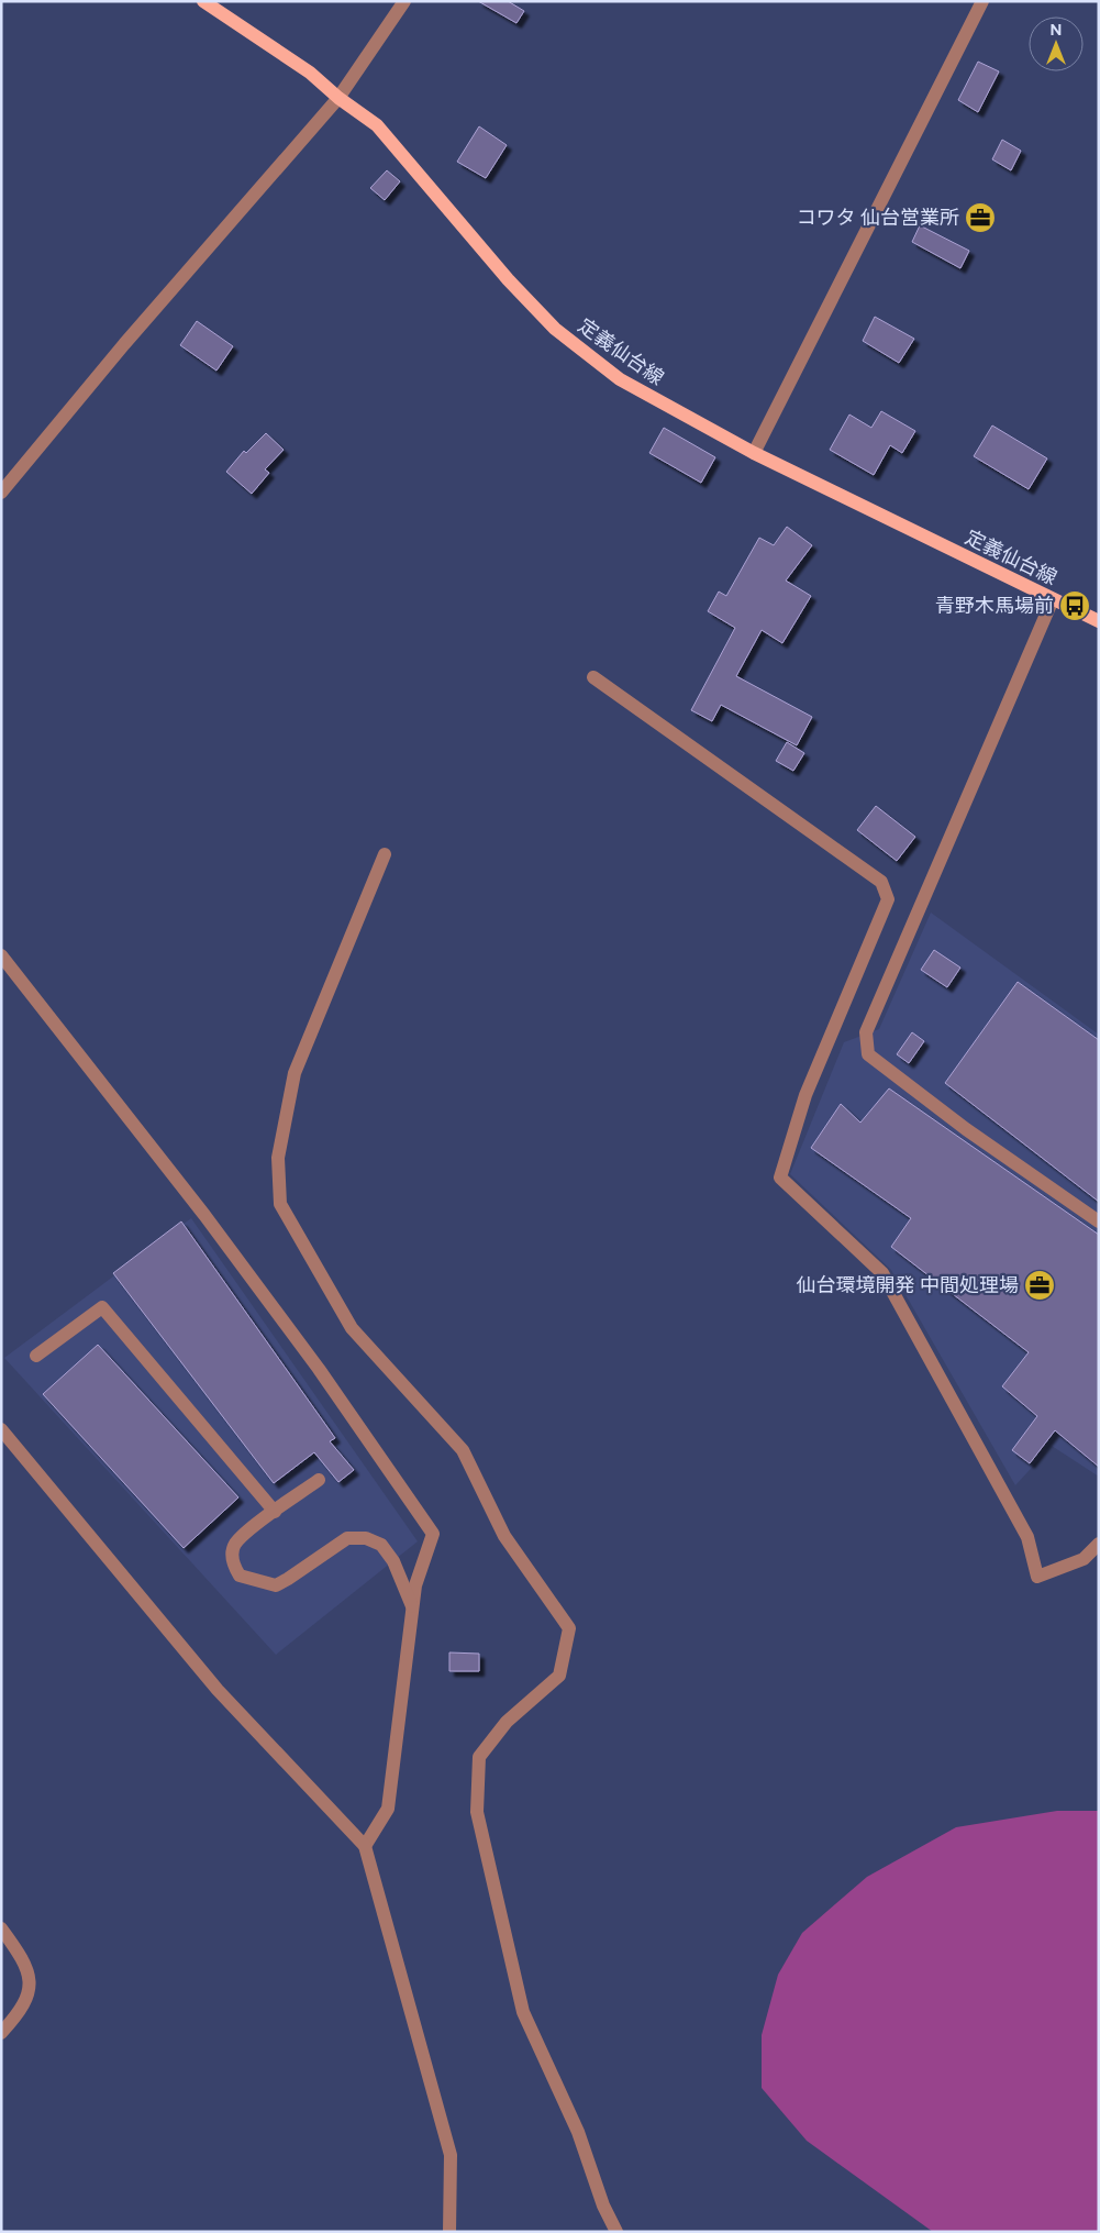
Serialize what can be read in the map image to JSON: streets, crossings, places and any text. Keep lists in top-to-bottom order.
{
  "streets": {
    "main road": ["定義仙台線"]
  },
  "places": {
    "office": ["コワタ 仙台営業所", "仙台環境開発 中間処理場"],
    "bus stop": ["青野木馬場前"]
  },
  "north": "top"
}
